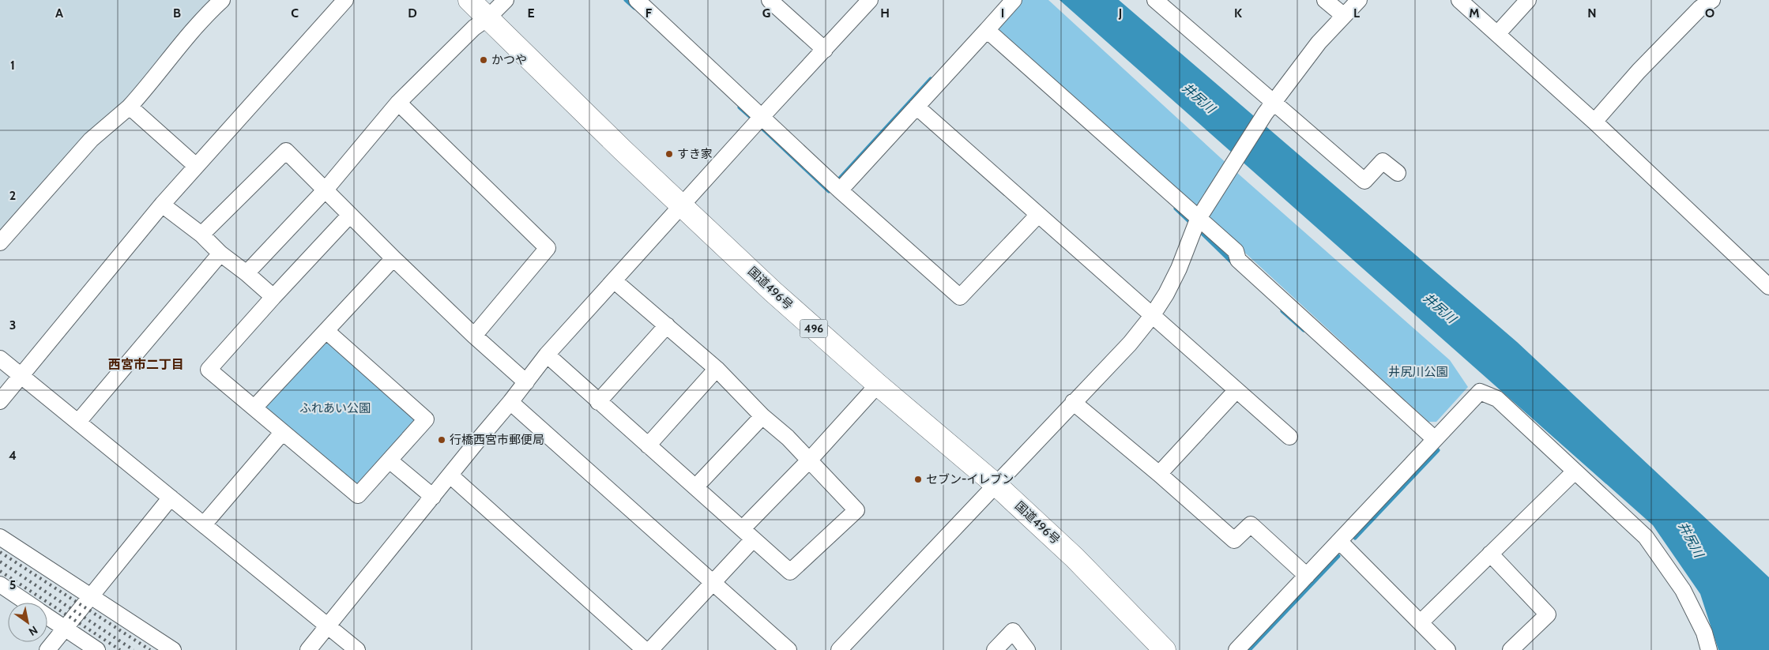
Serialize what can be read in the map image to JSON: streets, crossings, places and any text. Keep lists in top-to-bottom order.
{
  "streets": {
    "highway": ["国道496号", "496"]
  },
  "districts": ["西宮市二丁目"],
  "water": ["井尻川"],
  "parks": ["井尻川公園", "ふれあい公園"],
  "places": [
    "かつや",
    "すき家",
    "行橋西宮市郵便局",
    "セブン-イレブン"
  ],
  "north": "bottom right",
  "grid": {
    "columns": [
      "A",
      "B",
      "C",
      "D",
      "E",
      "F",
      "G",
      "H",
      "I",
      "J",
      "K",
      "L",
      "M",
      "N",
      "O"
    ],
    "rows": [
      "1",
      "2",
      "3",
      "4",
      "5"
    ]
  }
}
